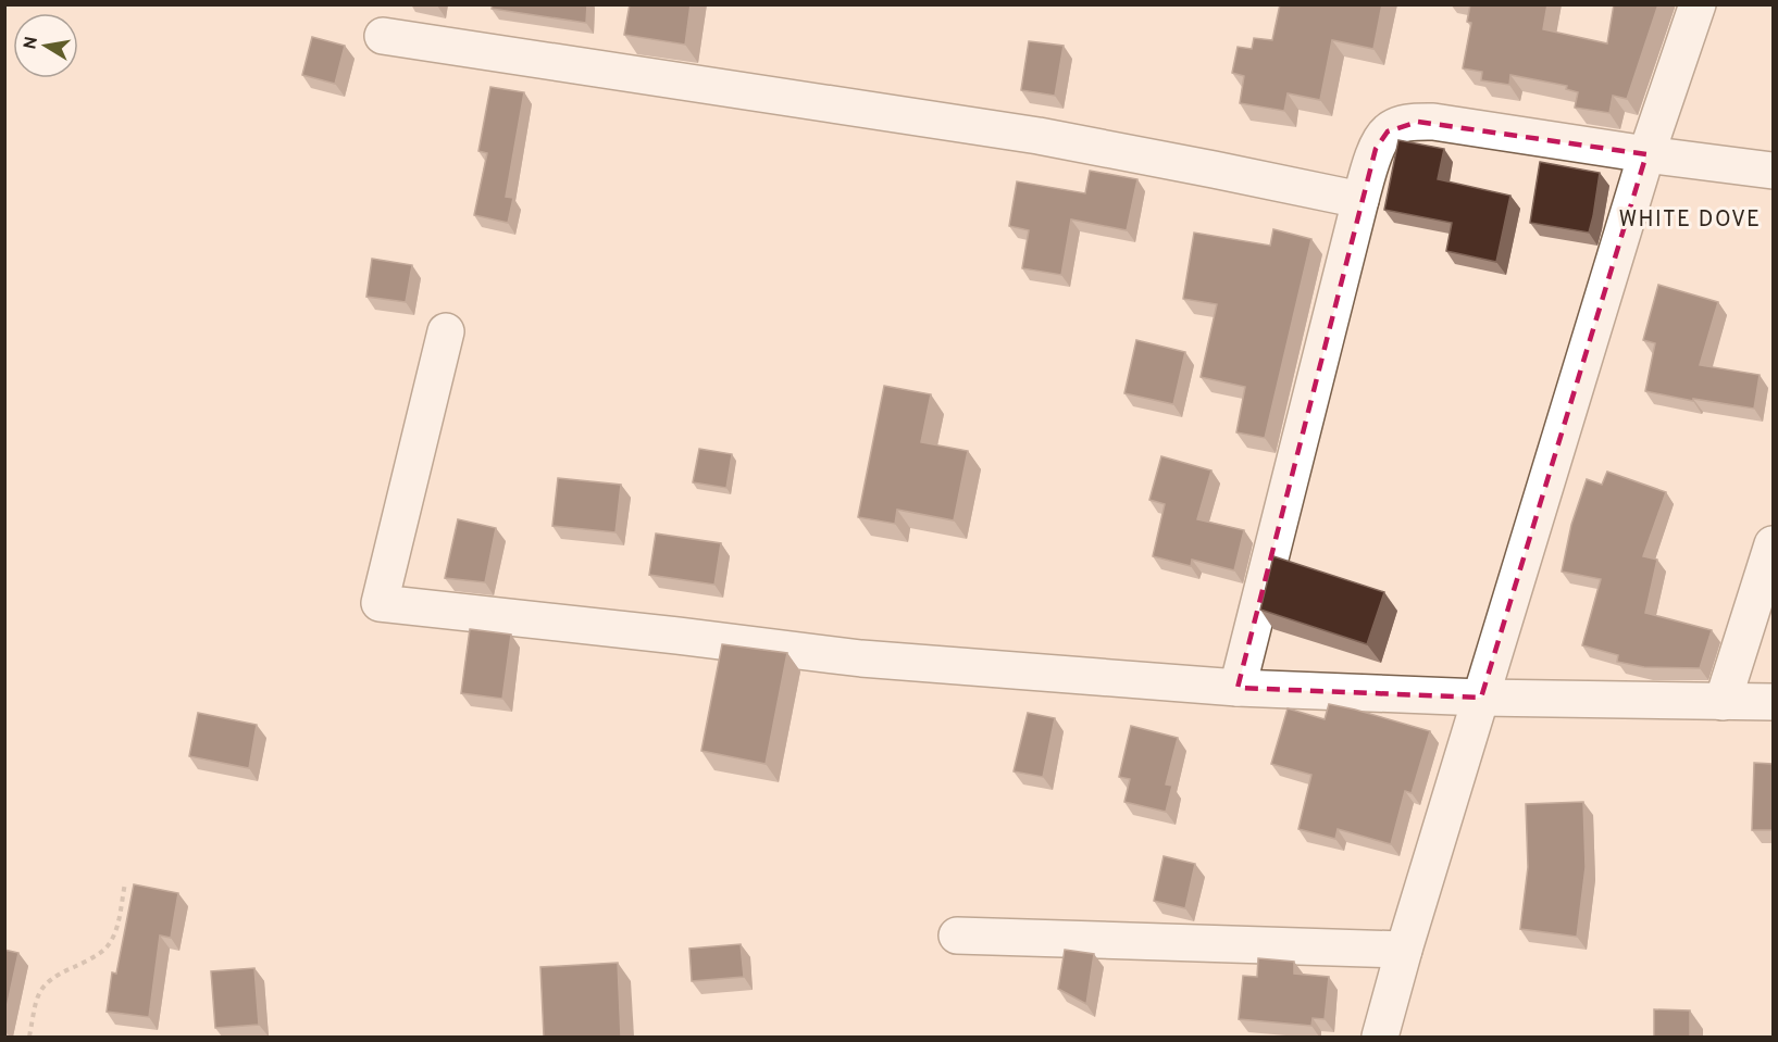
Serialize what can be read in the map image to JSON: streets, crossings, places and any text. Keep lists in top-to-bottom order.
{
  "districts": ["WHITE DOVE"],
  "north": "left"
}
